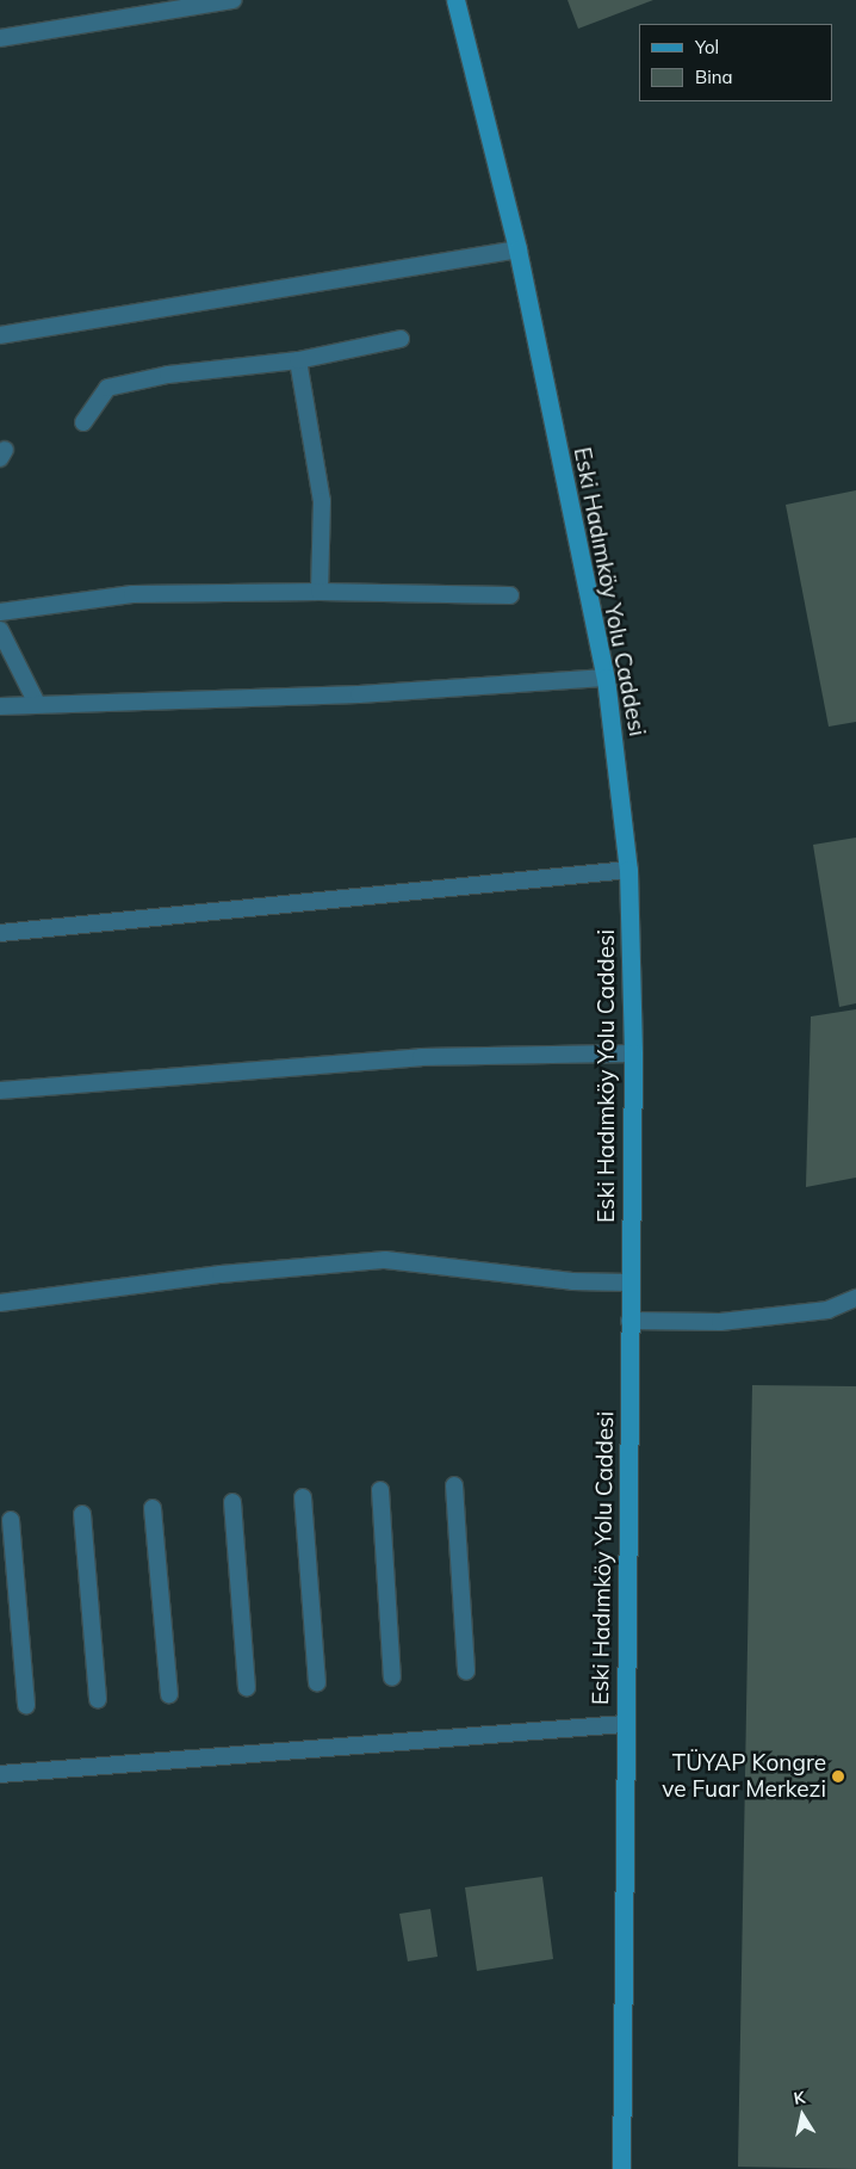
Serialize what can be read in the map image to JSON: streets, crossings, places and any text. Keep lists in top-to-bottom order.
{
  "streets": {
    "street": ["Eski Hadımköy Yolu Caddesi"]
  },
  "places": ["TÜYAP Kongre ve Fuar Merkezi"],
  "legend": ["Yol", "Bina"],
  "north": "top"
}
